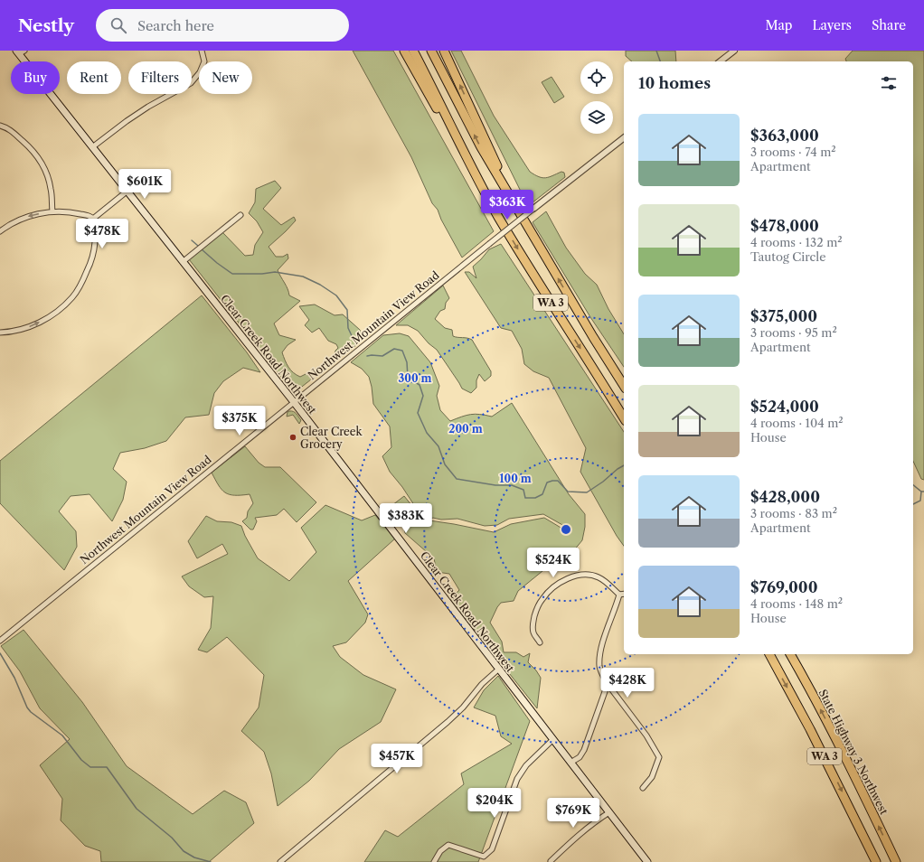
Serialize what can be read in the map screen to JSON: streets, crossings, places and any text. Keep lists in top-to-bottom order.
{
  "streets": {
    "highway": ["WA 3", "State Highway 3 Northwest"],
    "main road": ["Clear Creek Road Northwest"],
    "street": ["Northwest Mountain View Road"]
  },
  "crossings": [
    ["Northwest Mountain View Road", "Clear Creek Road Northwest"]
  ],
  "places": ["Clear Creek Grocery"],
  "page": {
    "header": "Nestly",
    "search": "Search here",
    "nav": ["Map", "Layers", "Share"],
    "chip": [
      "Buy",
      "Rent",
      "Filters",
      "New"
    ],
    "heading": "10 homes",
    "list": [
      {
        "name": "$363,000",
        "note": "3 rooms · 74 m² · Apartment"
      },
      {
        "name": "$478,000",
        "note": "4 rooms · 132 m² · Tautog Circle"
      },
      {
        "name": "$375,000",
        "note": "3 rooms · 95 m² · Apartment"
      },
      {
        "name": "$524,000",
        "note": "4 rooms · 104 m² · House"
      },
      {
        "name": "$428,000",
        "note": "3 rooms · 83 m² · Apartment"
      },
      {
        "name": "$769,000",
        "note": "4 rooms · 148 m² · House"
      }
    ],
    "price": [
      "$601K",
      "$363K",
      "$478K",
      "$375K",
      "$383K",
      "$524K",
      "$428K",
      "$457K",
      "$204K",
      "$769K"
    ]
  },
  "rings": ["300 m", "200 m", "100 m"]
}
